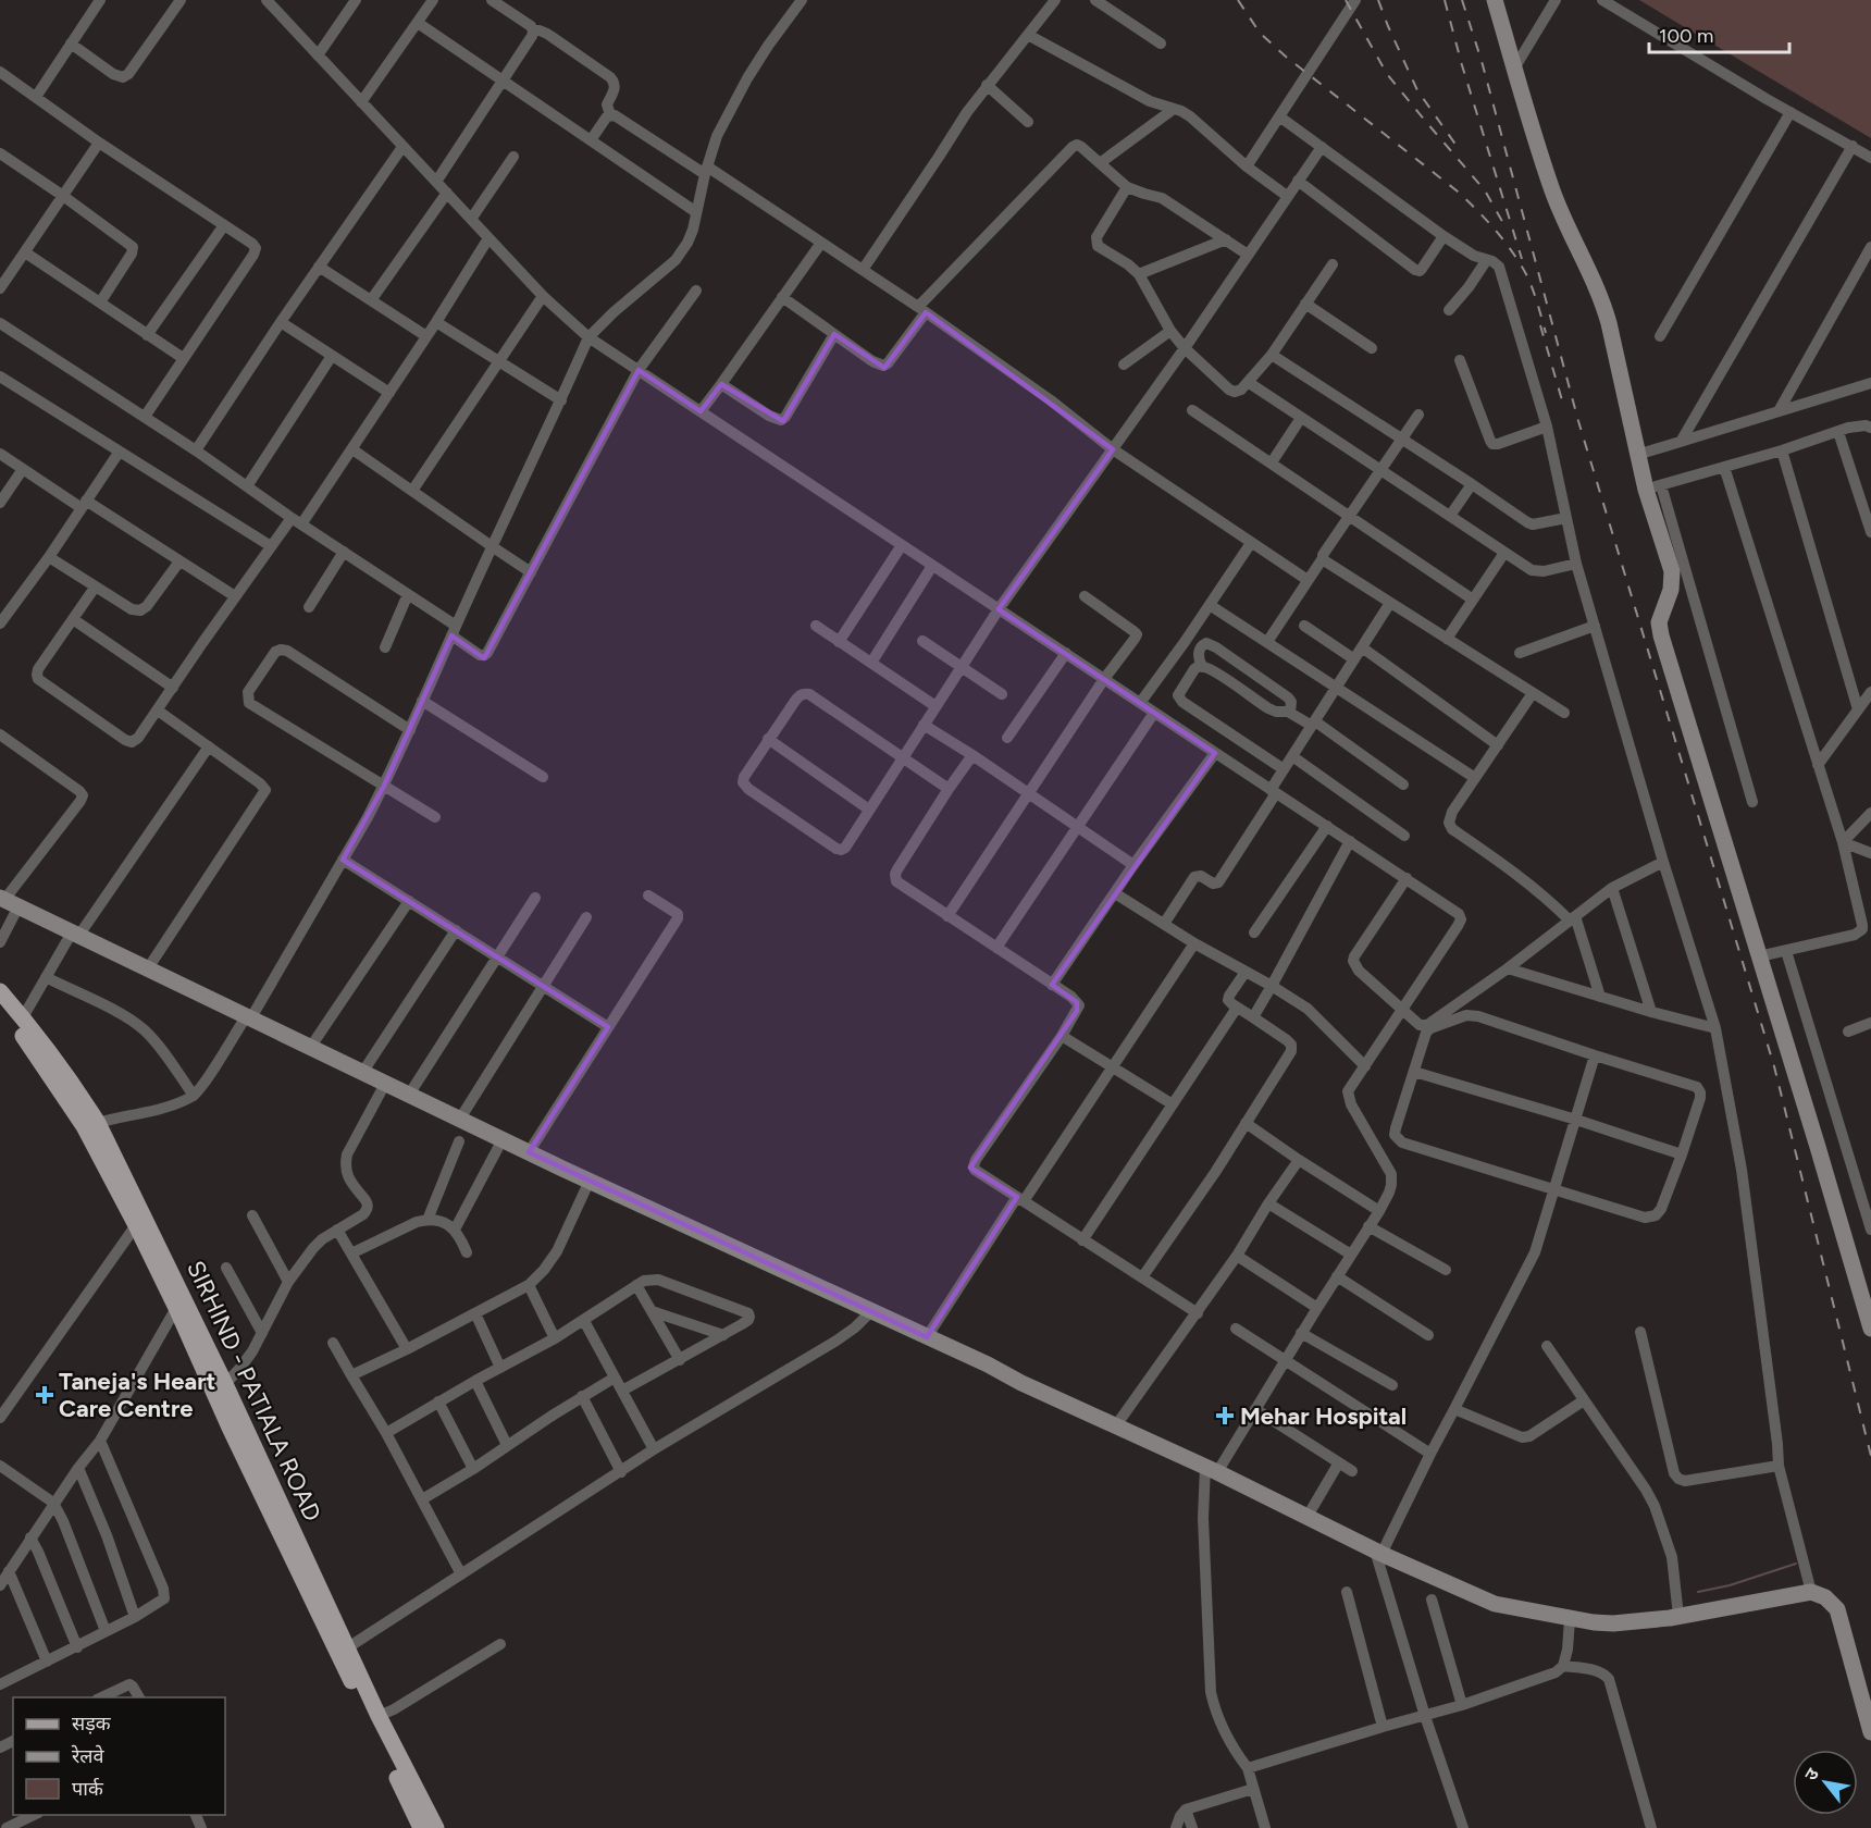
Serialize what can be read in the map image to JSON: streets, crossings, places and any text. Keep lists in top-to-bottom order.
{
  "streets": {
    "main road": ["SIRHIND - PATIALA ROAD"]
  },
  "places": {
    "health": ["Taneja's Heart Care Centre", "Mehar Hospital"]
  },
  "legend": ["सड़क", "रेलवे", "पार्क"],
  "scale_bar": "100 m",
  "north": "top left"
}
